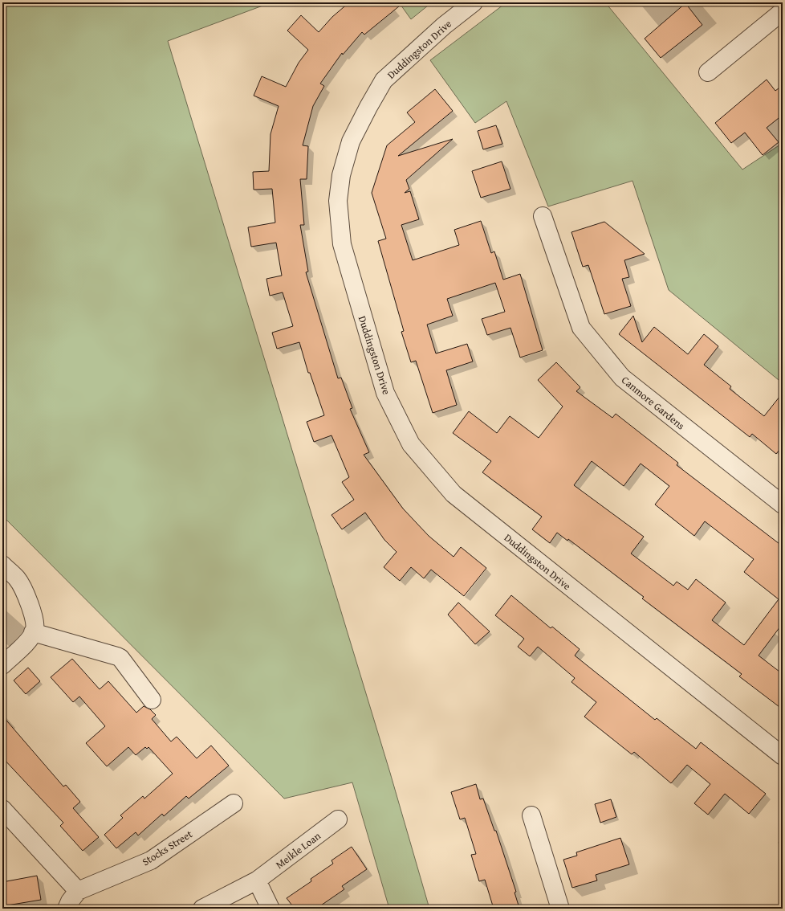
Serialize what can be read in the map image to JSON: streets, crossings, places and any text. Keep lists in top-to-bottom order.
{
  "streets": {
    "street": [
      "Duddingston Drive",
      "Canmore Gardens",
      "Stocks Street",
      "Meikle Loan"
    ]
  }
}
